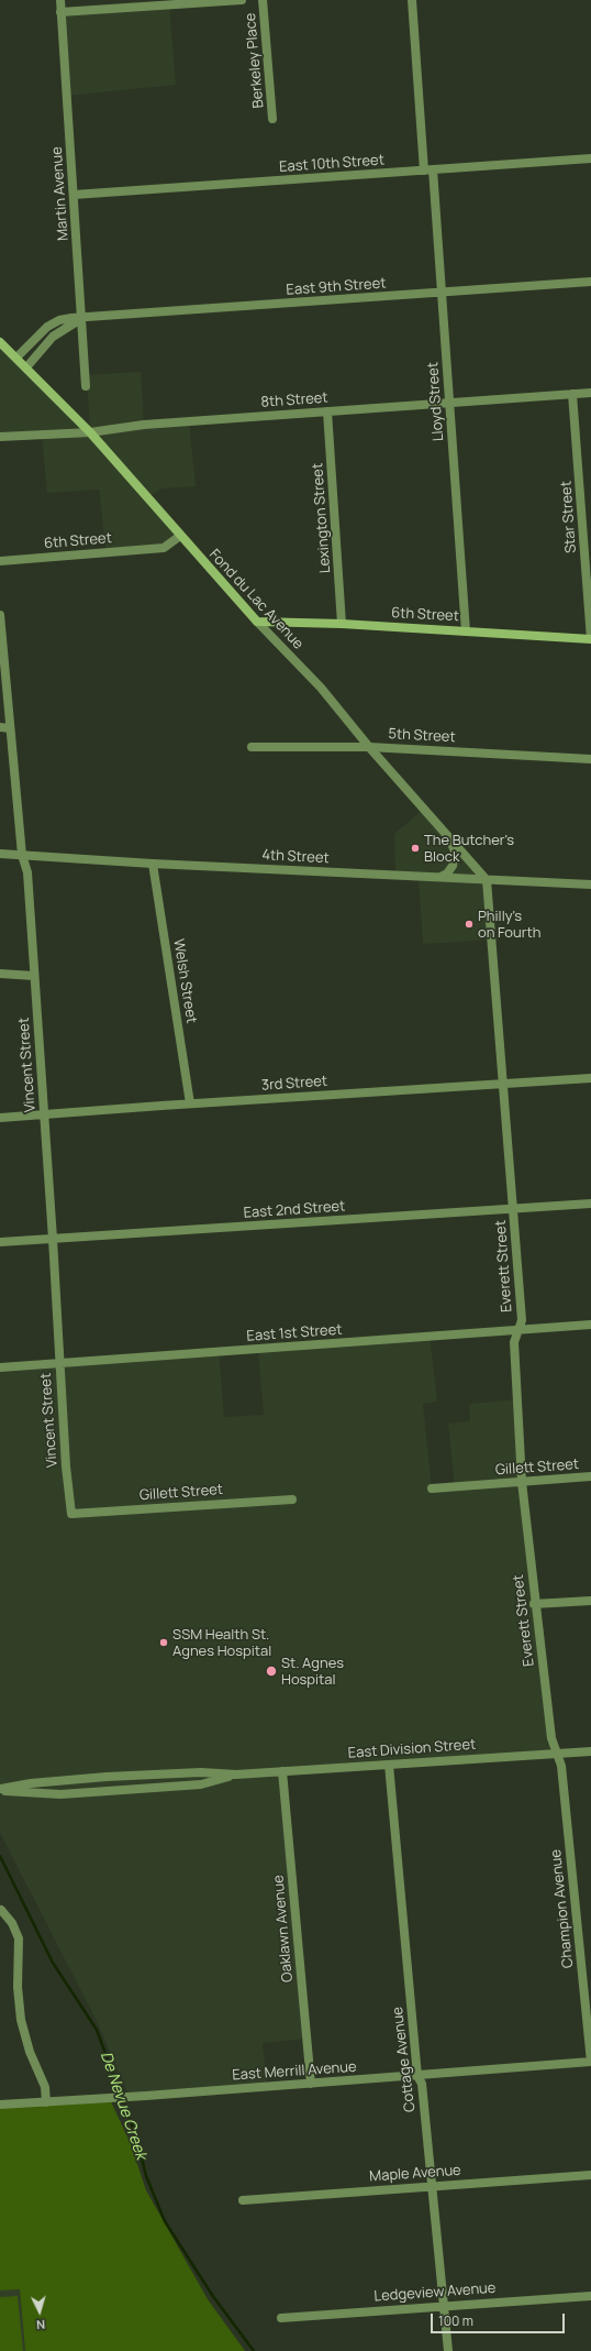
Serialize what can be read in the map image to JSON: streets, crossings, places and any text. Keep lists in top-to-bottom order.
{
  "streets": {
    "main road": ["6th Street", "Fond du Lac Avenue"],
    "street": [
      "Berkeley Place",
      "East 10th Street",
      "Martin Avenue",
      "East 9th Street",
      "8th Street",
      "Lloyd Street",
      "Star Street",
      "Lexington Street",
      "5th Street",
      "4th Street",
      "Welsh Street",
      "Vincent Street",
      "3rd Street",
      "East 2nd Street",
      "Everett Street",
      "East 1st Street",
      "Gillett Street",
      "East Division Street",
      "Champion Avenue",
      "Oaklawn Avenue",
      "Cottage Avenue",
      "East Merrill Avenue",
      "Maple Avenue",
      "Ledgeview Avenue"
    ]
  },
  "crossings": [
    ["East 10th Street", "Martin Avenue"],
    ["East 10th Street", "Lloyd Street"],
    ["Martin Avenue", "East 9th Street"],
    ["East 9th Street", "Lloyd Street"],
    ["East 9th Street", "Fond du Lac Avenue"],
    ["8th Street", "Lloyd Street"],
    ["8th Street", "Star Street"],
    ["8th Street", "Lexington Street"],
    ["8th Street", "Fond du Lac Avenue"],
    ["Lloyd Street", "6th Street"],
    ["Star Street", "6th Street"],
    ["Lexington Street", "6th Street"],
    ["6th Street", "Fond du Lac Avenue"],
    ["Fond du Lac Avenue", "5th Street"],
    ["Fond du Lac Avenue", "4th Street"],
    ["Fond du Lac Avenue", "Everett Street"],
    ["4th Street", "Welsh Street"],
    ["4th Street", "Vincent Street"],
    ["4th Street", "Everett Street"],
    ["Welsh Street", "3rd Street"],
    ["Vincent Street", "3rd Street"],
    ["Vincent Street", "East 2nd Street"],
    ["Vincent Street", "East 1st Street"],
    ["Vincent Street", "Gillett Street"],
    ["3rd Street", "Everett Street"],
    ["East 2nd Street", "Everett Street"],
    ["Everett Street", "East 1st Street"],
    ["Everett Street", "Gillett Street"],
    ["Everett Street", "East Division Street"],
    ["Everett Street", "Champion Avenue"],
    ["East Division Street", "Champion Avenue"],
    ["East Division Street", "Oaklawn Avenue"],
    ["East Division Street", "Cottage Avenue"],
    ["Champion Avenue", "East Merrill Avenue"],
    ["Oaklawn Avenue", "East Merrill Avenue"],
    ["Cottage Avenue", "East Merrill Avenue"],
    ["Cottage Avenue", "Maple Avenue"],
    ["Cottage Avenue", "Ledgeview Avenue"]
  ],
  "water": ["De Nevue Creek"],
  "places": [
    "The Butcher's Block",
    "Philly's on Fourth",
    "SSM Health St. Agnes Hospital",
    "St. Agnes Hospital"
  ],
  "scale_bar": "100 m",
  "north": "bottom"
}
